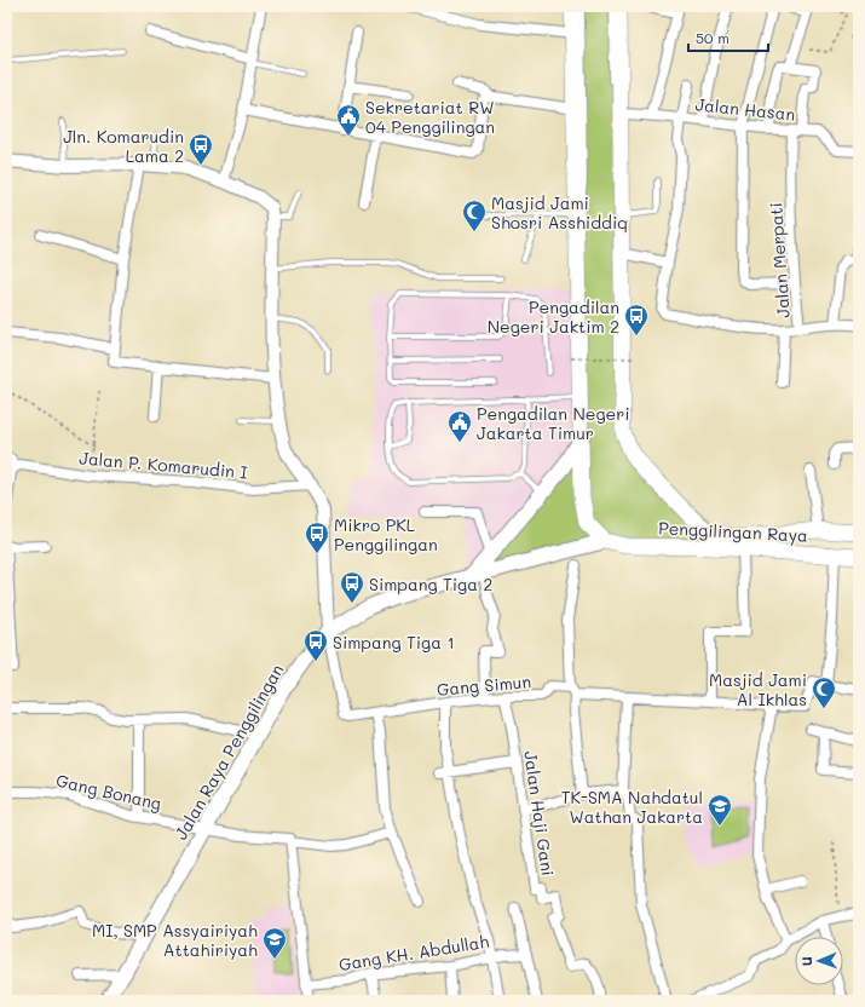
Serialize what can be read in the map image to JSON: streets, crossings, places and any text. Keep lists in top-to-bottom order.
{
  "streets": {
    "main road": ["Penggilingan Raya", "Jalan Raya Penggilingan"],
    "street": [
      "Jalan Hasan",
      "Jalan Merpati",
      "Jalan P. Komarudin I",
      "Gang Simun",
      "Gang Bonang",
      "Jalan Haji Gani",
      "Gang KH. Abdullah"
    ]
  },
  "crossings": [
    ["Jalan Hasan", "Jalan Merpati"],
    ["Penggilingan Raya", "Jalan Raya Penggilingan"],
    ["Gang Simun", "Jalan Raya Penggilingan"],
    ["Gang Simun", "Jalan Haji Gani"],
    ["Jalan Raya Penggilingan", "Gang Bonang"]
  ],
  "places": {
    "public building": ["Sekretariat RW 04 Penggilingan", "Pengadilan Negeri Jakarta Timur"],
    "bus stop": [
      "Jln. Komarudin Lama 2",
      "Pengadilan Negeri Jaktim 2",
      "Mikro PKL Penggilingan",
      "Simpang Tiga 2",
      "Simpang Tiga 1"
    ],
    "mosque": ["Masjid Jami Shosri Asshiddiq", "Masjid Jami Al Ikhlas"],
    "school or university": ["TK-SMA Nahdatul Wathan Jakarta", "MI, SMP Assyairiyah Attahiriyah"]
  },
  "scale_bar": "50 m",
  "north": "left"
}
